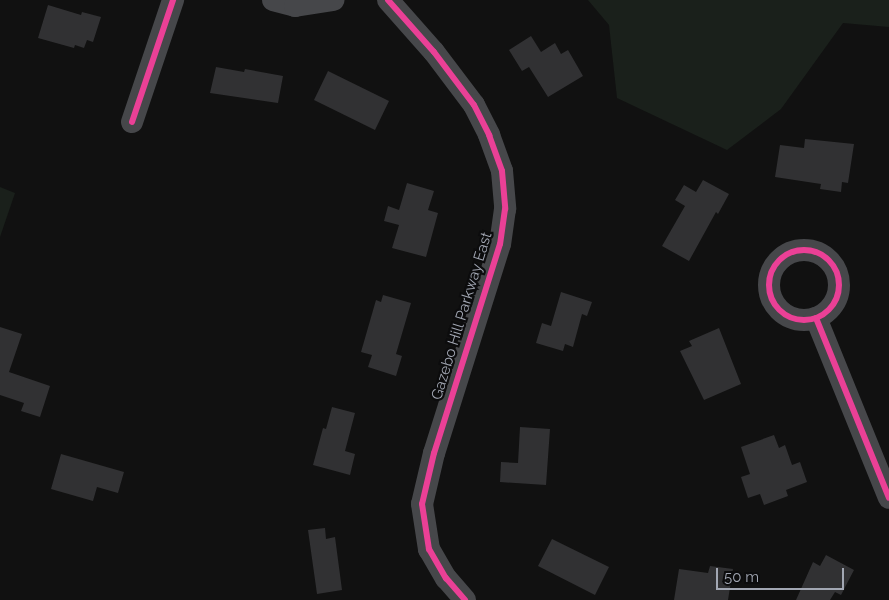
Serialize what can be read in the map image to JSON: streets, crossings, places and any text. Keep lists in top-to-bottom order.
{
  "streets": {
    "street": ["Gazebo Hill Parkway East"]
  },
  "scale_bar": "50 m"
}
